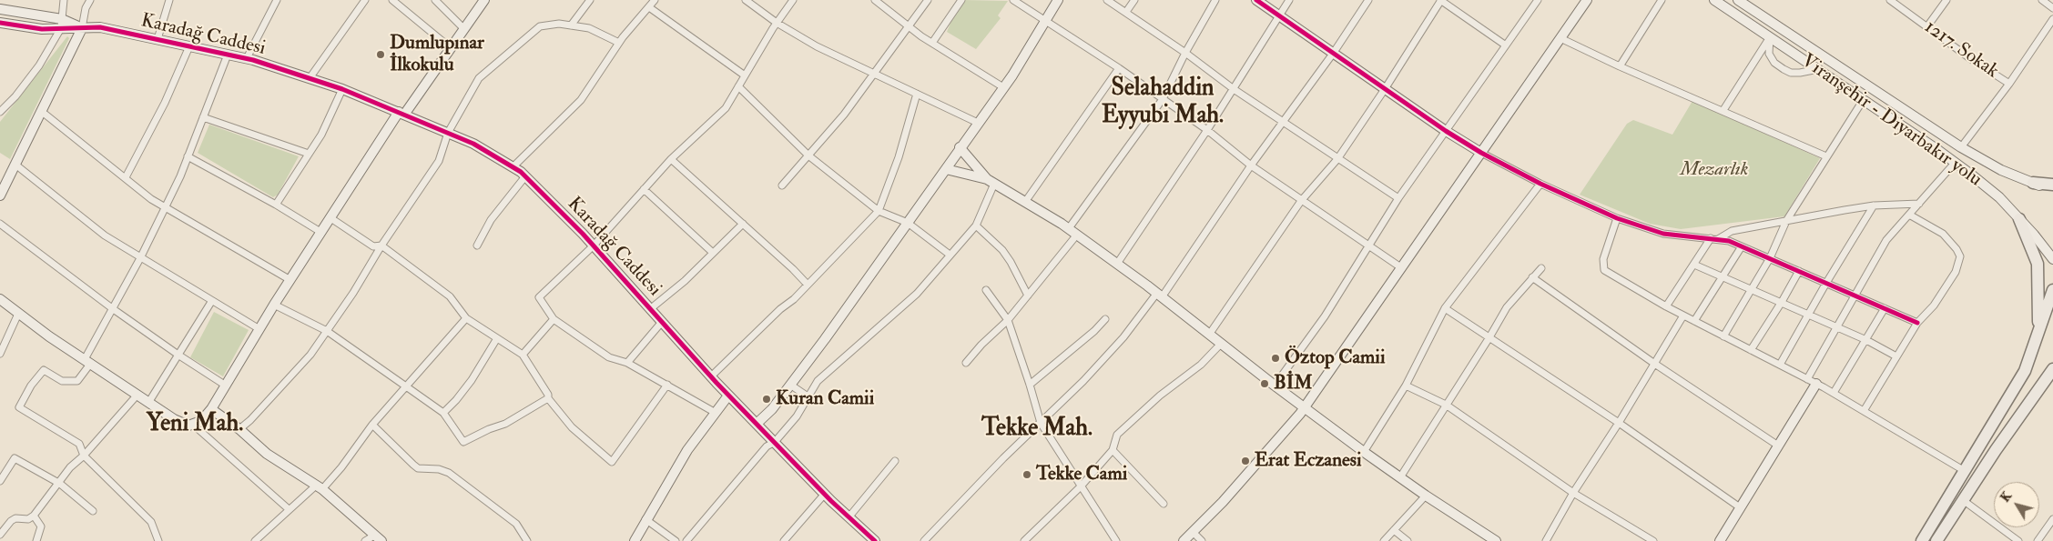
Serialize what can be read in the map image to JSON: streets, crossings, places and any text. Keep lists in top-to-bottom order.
{
  "streets": {
    "street": ["Karadağ Caddesi", "1217. Sokak", "Viranşehir - Diyarbakır yolu"]
  },
  "districts": ["Selahaddin Eyyubi Mah.", "Yeni Mah.", "Tekke Mah."],
  "parks": ["Mezarlık"],
  "places": [
    "Dumlupınar İlkokulu",
    "Öztop Camii",
    "BİM",
    "Kuran Camii",
    "Erat Eczanesi",
    "Tekke Cami"
  ],
  "north": "top left"
}
